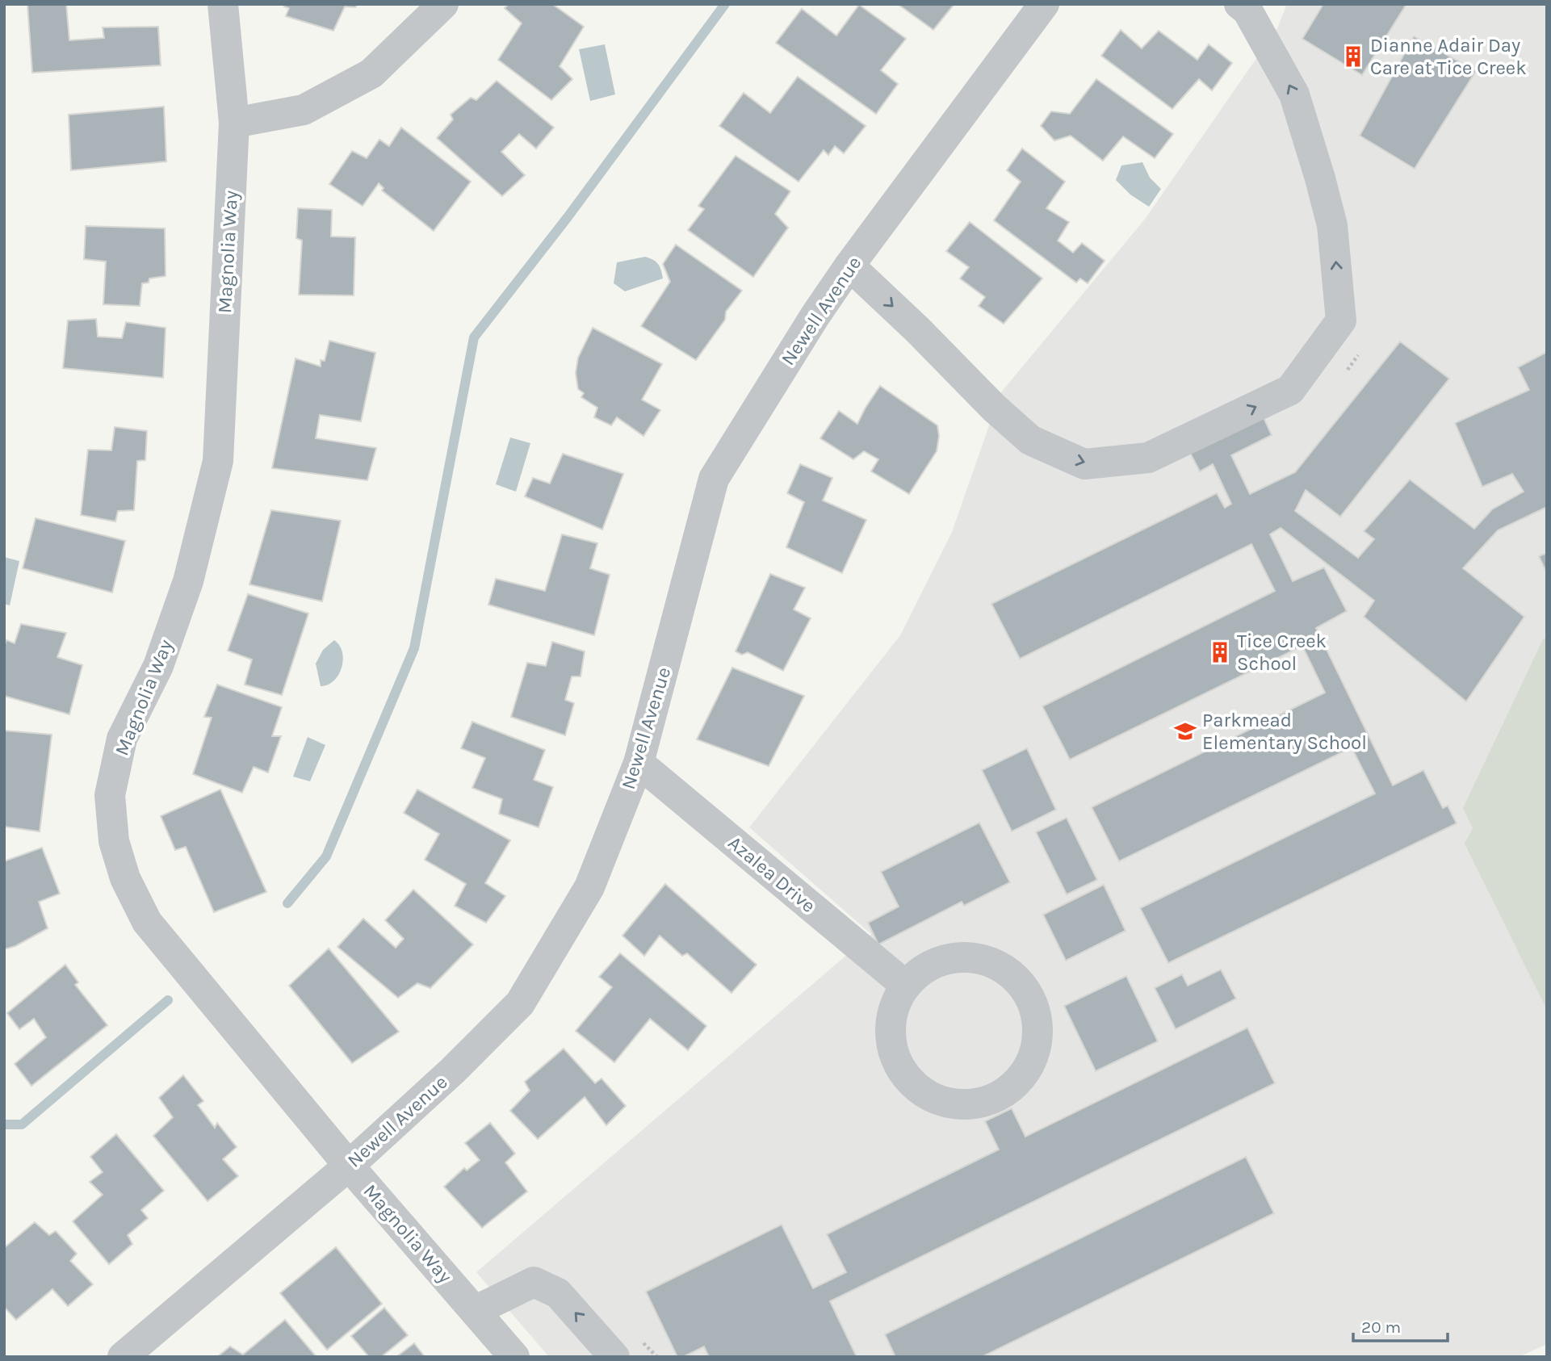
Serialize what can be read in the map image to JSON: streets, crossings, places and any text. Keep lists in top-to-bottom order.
{
  "streets": {
    "street": ["Magnolia Way", "Newell Avenue", "Azalea Drive"]
  },
  "crossings": [
    ["Magnolia Way", "Newell Avenue"],
    ["Newell Avenue", "Azalea Drive"]
  ],
  "places": {
    "building": ["Dianne Adair Day Care at Tice Creek", "Tice Creek School"],
    "school or university": ["Parkmead Elementary School"]
  },
  "scale_bar": "20 m"
}
